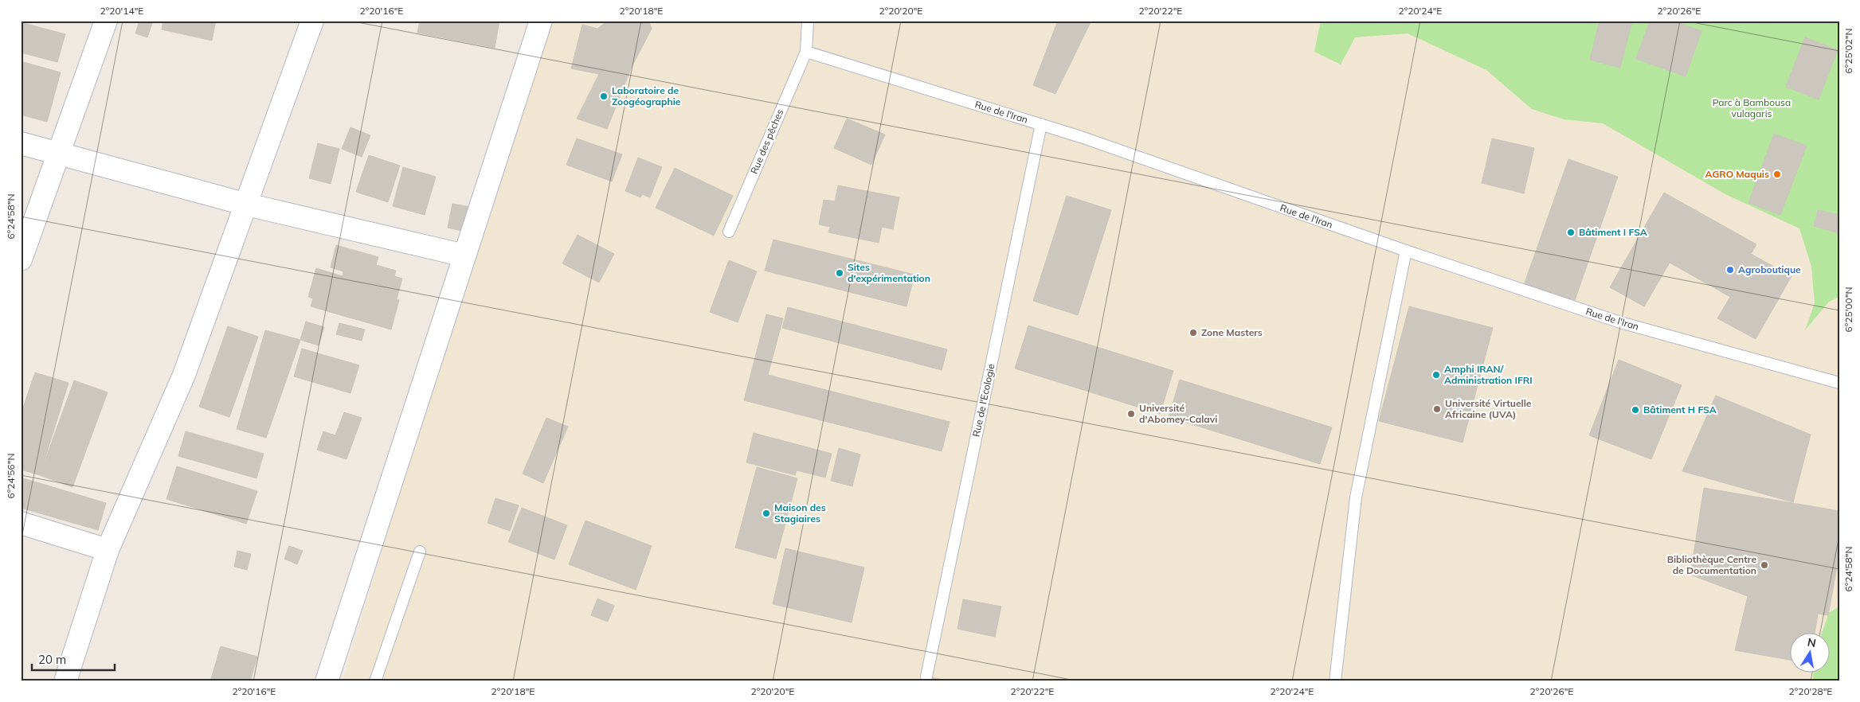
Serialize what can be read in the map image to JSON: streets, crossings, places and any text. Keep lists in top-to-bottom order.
{
  "streets": {
    "lane": ["Rue de l'Iran", "Rue des pêches", "Rue de l'Ecologie"]
  },
  "crossings": [
    ["Rue de l'Iran", "Rue des pêches"],
    ["Rue de l'Iran", "Rue de l'Ecologie"]
  ],
  "parks": ["Parc à Bambousa vulagaris"],
  "places": [
    "Laboratoire de Zoogéographie",
    "AGRO Maquis",
    "Bâtiment I FSA",
    "Agroboutique",
    "Sites d'expérimentation",
    "Zone Masters",
    "Amphi IRAN/ Administration IFRI",
    "Université Virtuelle Africaine (UVA)",
    "Bâtiment H FSA",
    "Université d'Abomey-Calavi",
    "Maison des Stagiaires",
    "Bibliothèque Centre de Documentation"
  ],
  "scale_bar": "20 m",
  "north": "top",
  "coordinates": [
    "2°20'14\"E",
    "2°20'16\"E",
    "2°20'18\"E",
    "2°20'20\"E",
    "2°20'22\"E",
    "2°20'24\"E",
    "2°20'26\"E",
    "6°25'02\"N",
    "6°24'58\"N",
    "6°25'00\"N",
    "6°24'56\"N",
    "2°20'28\"E"
  ]
}
